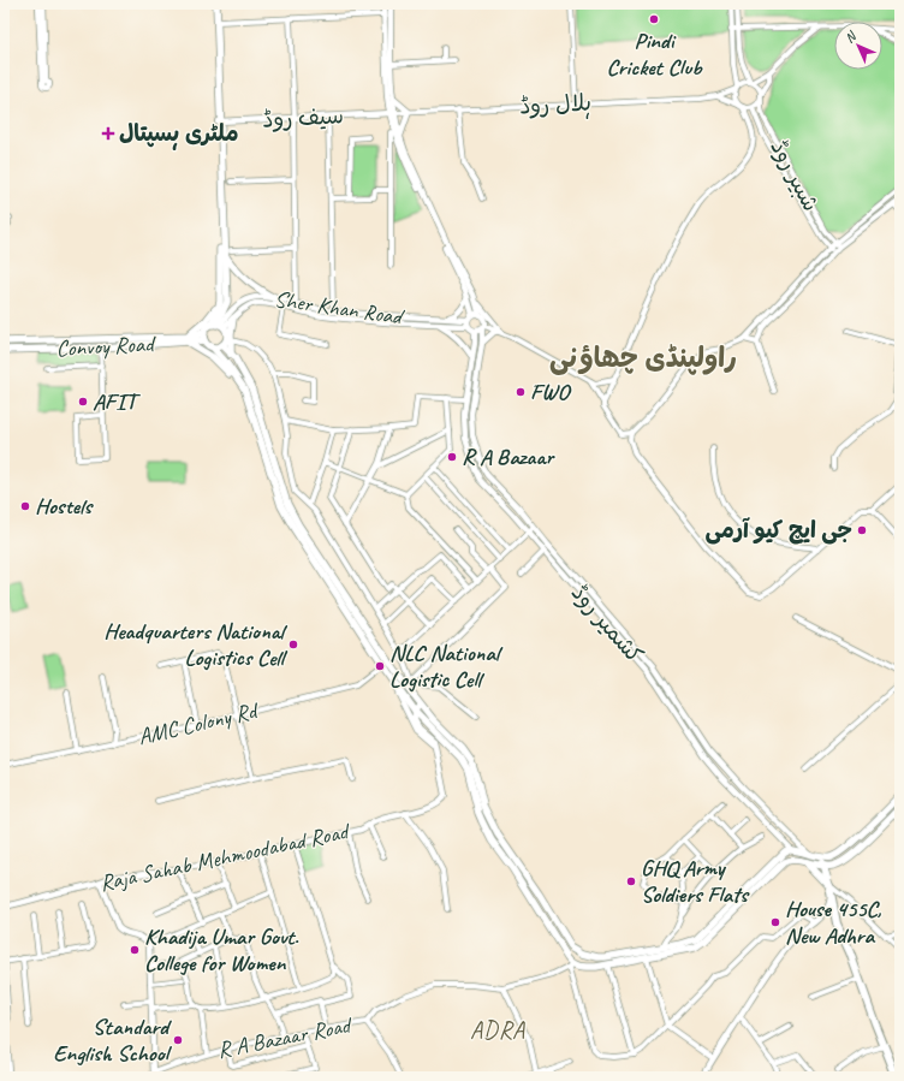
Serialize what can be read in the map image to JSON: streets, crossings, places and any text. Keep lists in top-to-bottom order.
{
  "streets": {
    "main road": ["Convoy Road", "کشمیر روڈ"],
    "street": [
      "ہلال روڈ",
      "سیف روڈ",
      "شبیر روڈ",
      "Sher Khan Road",
      "AMC Colony Rd",
      "Raja Sahab Mehmoodabad Road",
      "R A Bazaar Road"
    ]
  },
  "crossings": [
    ["ہلال روڈ", "سیف روڈ"],
    ["ہلال روڈ", "شبیر روڈ"],
    ["Sher Khan Road", "Convoy Road"],
    ["Sher Khan Road", "کشمیر روڈ"]
  ],
  "districts": ["راولپنڈی چھاؤنی", "ADRA"],
  "places": {
    "other": [
      "Pindi Cricket Club",
      "FWO",
      "AFIT",
      "R A Bazaar",
      "Hostels",
      "جی ایچ کیو آرمی",
      "Headquarters National Logistics Cell",
      "NLC National Logistic Cell",
      "GHQ Army Soldiers Flats",
      "House 455C, New Adhra",
      "Khadija Umar Govt. College for Women",
      "Standard English School"
    ],
    "health": ["ملٹری ہسپتال"]
  },
  "north": "top left"
}
